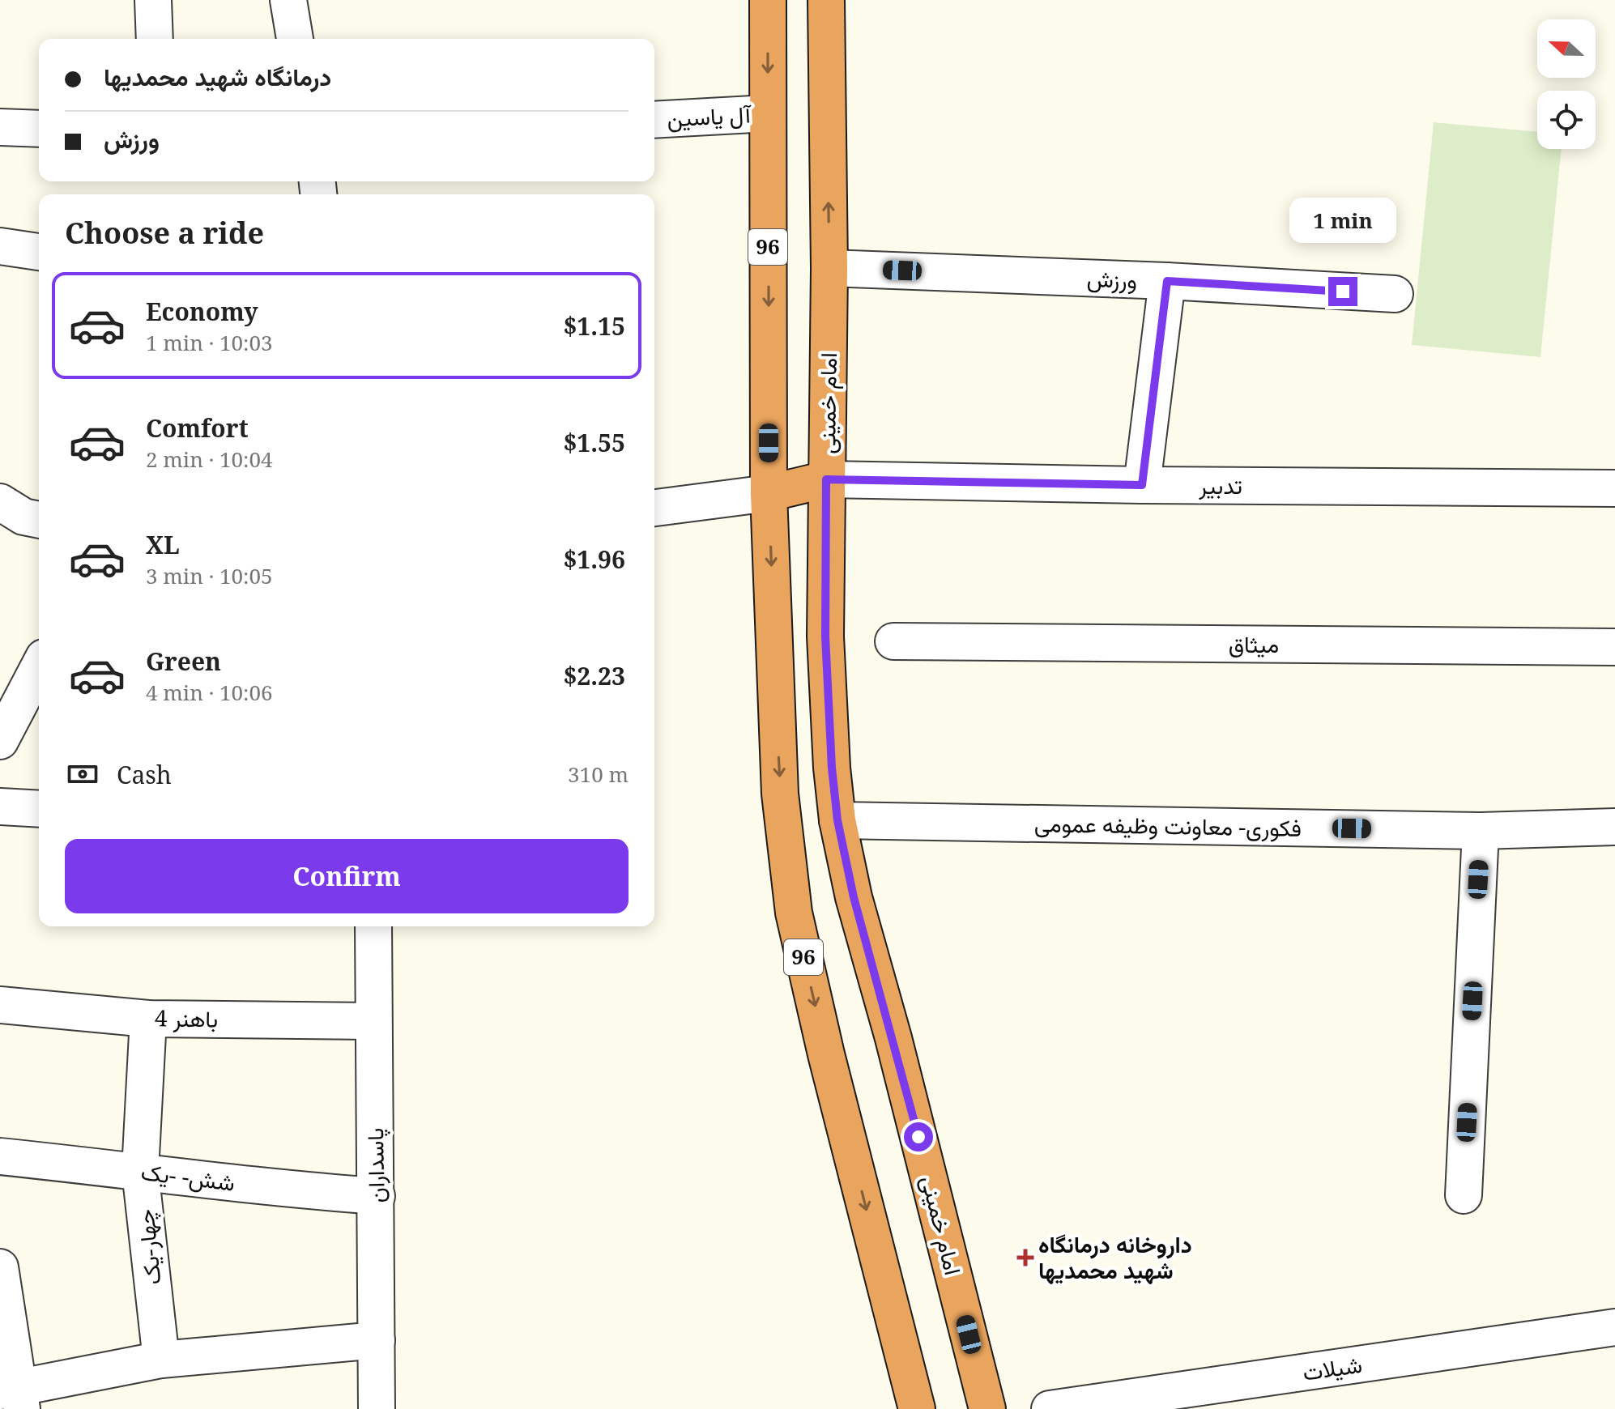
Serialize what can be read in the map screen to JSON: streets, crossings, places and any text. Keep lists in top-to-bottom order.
{
  "streets": {
    "highway": ["96", "امام خمینی"],
    "street": [
      "آل یاسین",
      "ورزش",
      "تدبیر",
      "میثاق",
      "فکوری- معاونت وظیفه عمومی",
      "باهنر 4",
      "پاسداران",
      "شش- -یک",
      "چهار-یک",
      "شیلات"
    ]
  },
  "crossings": [
    ["آل یاسین", "96"],
    ["ورزش", "امام خمینی"],
    ["امام خمینی", "تدبیر"],
    ["امام خمینی", "فکوری- معاونت وظیفه عمومی"],
    ["باهنر 4", "پاسداران"],
    ["باهنر 4", "چهار-یک"],
    ["پاسداران", "شش- -یک"],
    ["شش- -یک", "چهار-یک"]
  ],
  "places": {
    "health": ["داروخانه درمانگاه شهید محمدیها"]
  },
  "north": "left",
  "page": {
    "banner": ["درمانگاه شهید محمدیها", "ورزش"],
    "heading": "Choose a ride",
    "bubble": "1 min",
    "list": [
      {
        "name": "Economy",
        "note": "1 min · 10:03",
        "value": "$1.15"
      },
      {
        "name": "Comfort",
        "note": "2 min · 10:04",
        "value": "$1.55"
      },
      {
        "name": "XL",
        "note": "3 min · 10:05",
        "value": "$1.96"
      },
      {
        "name": "Green",
        "note": "4 min · 10:06",
        "value": "$2.23"
      }
    ],
    "pay": ["Cash", "310 m"],
    "buttons": "Confirm"
  }
}
